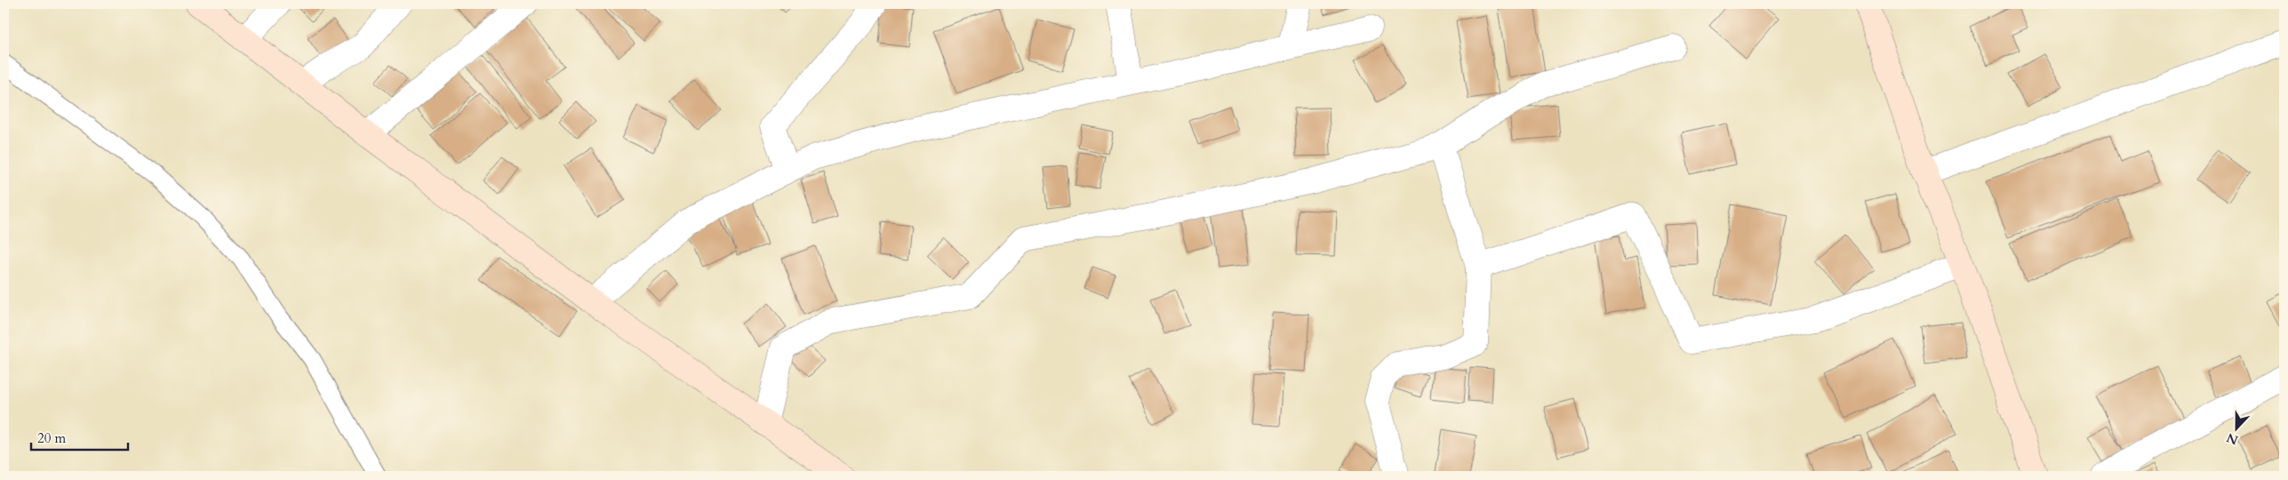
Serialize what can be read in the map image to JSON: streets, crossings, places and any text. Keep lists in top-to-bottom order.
{
  "scale_bar": "20 m",
  "north": "bottom"
}
